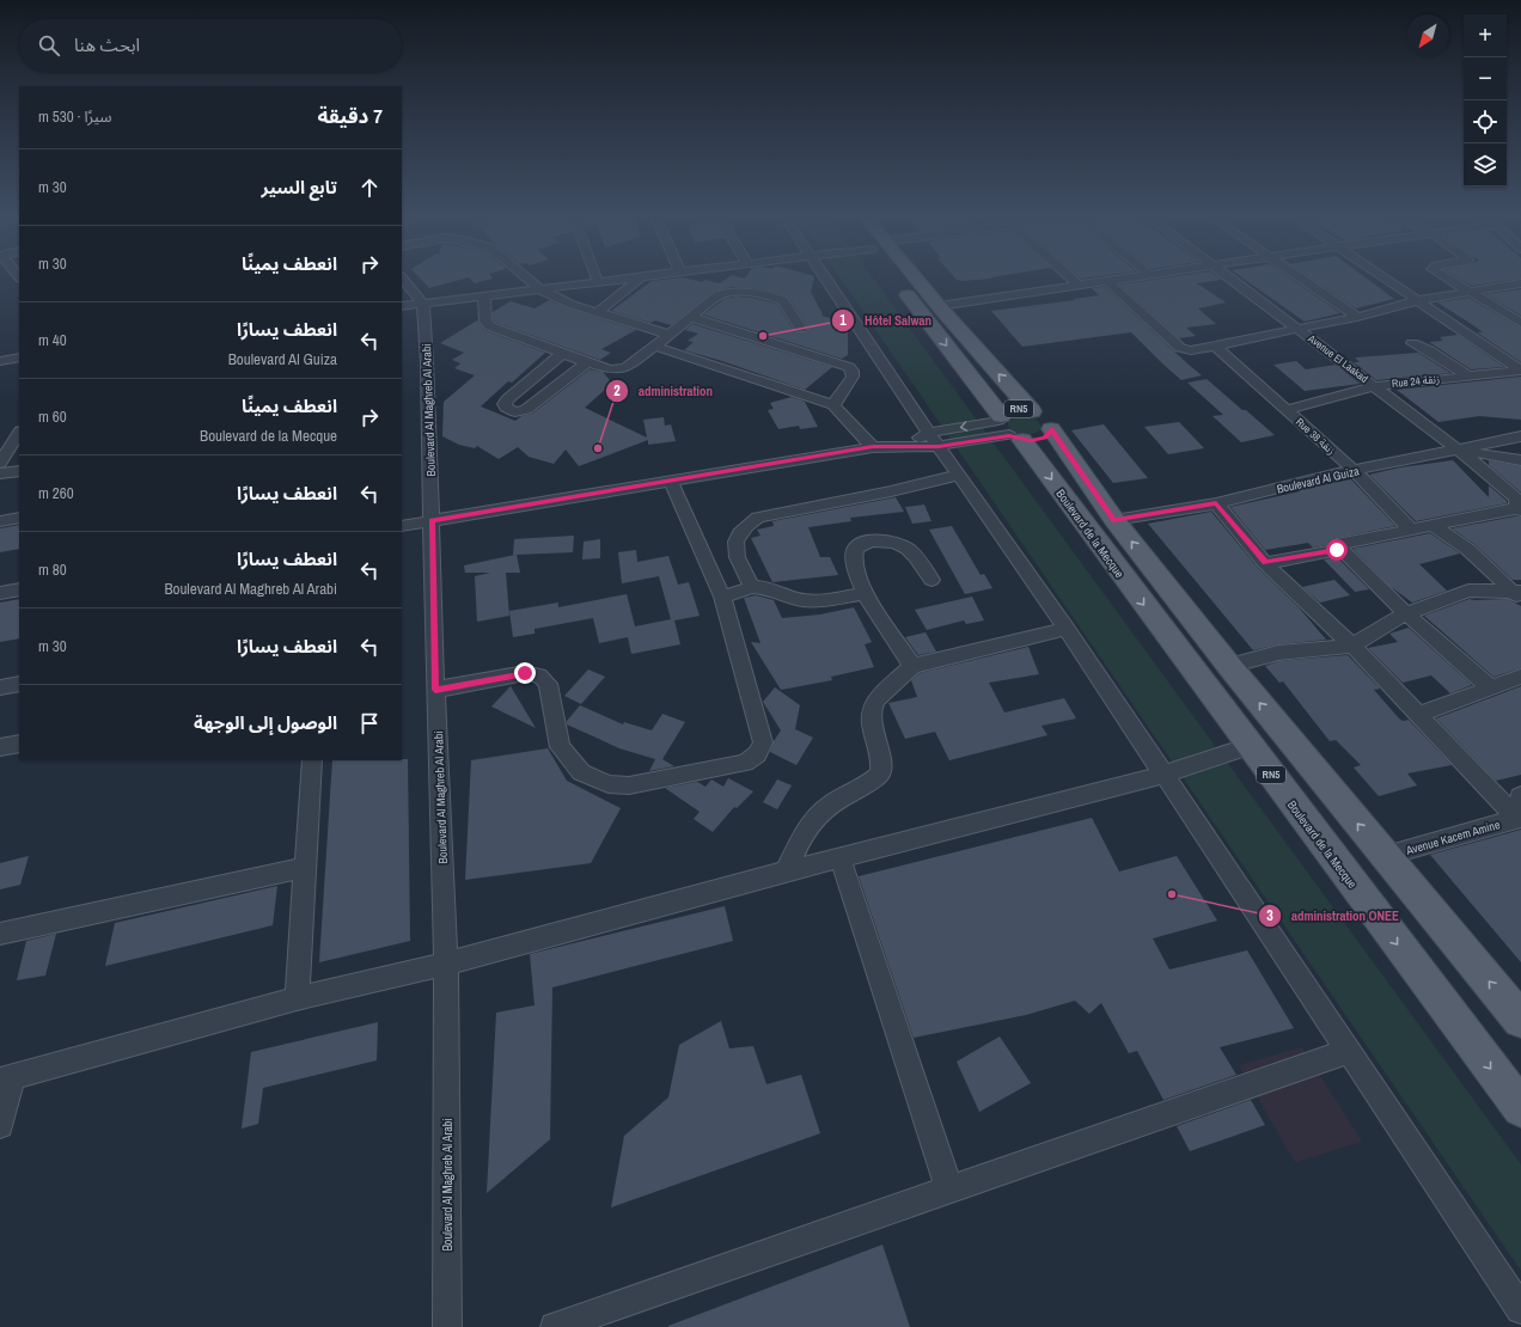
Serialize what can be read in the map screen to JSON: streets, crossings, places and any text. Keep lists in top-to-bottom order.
{
  "streets": {
    "main road": ["RN5", "Boulevard de la Mecque"],
    "street": [
      "Avenue El Laakad",
      "Rue 24 زنقة",
      "Boulevard Al Maghreb Al Arabi",
      "Rue 38 زنقة",
      "Boulevard Al Guiza",
      "Avenue Kacem Amine"
    ]
  },
  "crossings": [
    ["Avenue El Laakad", "Rue 24 زنقة"],
    ["Avenue El Laakad", "Boulevard Al Guiza"],
    ["Rue 24 زنقة", "Rue 38 زنقة"],
    ["RN5", "Boulevard Al Guiza"],
    ["RN5", "Boulevard de la Mecque"],
    ["RN5", "Avenue Kacem Amine"],
    ["Rue 38 زنقة", "Boulevard Al Guiza"]
  ],
  "places": ["Hôtel Salwan", "administration", "administration ONEE"],
  "north": "bottom left",
  "page": {
    "map_buttons": ["+", "−"],
    "search": "ابحث هنا",
    "heading": ["7 دقيقة", "سيرًا · 530 m"],
    "list": [
      ["تابع السير", "30 m"],
      ["انعطف يمينًا", "30 m"],
      ["انعطف يسارًا", "Boulevard Al Guiza", "40 m"],
      ["انعطف يمينًا", "Boulevard de la Mecque", "60 m"],
      ["انعطف يسارًا", "260 m"],
      ["انعطف يسارًا", "Boulevard Al Maghreb Al Arabi", "80 m"],
      ["انعطف يسارًا", "30 m"],
      "الوصول إلى الوجهة"
    ]
  }
}
